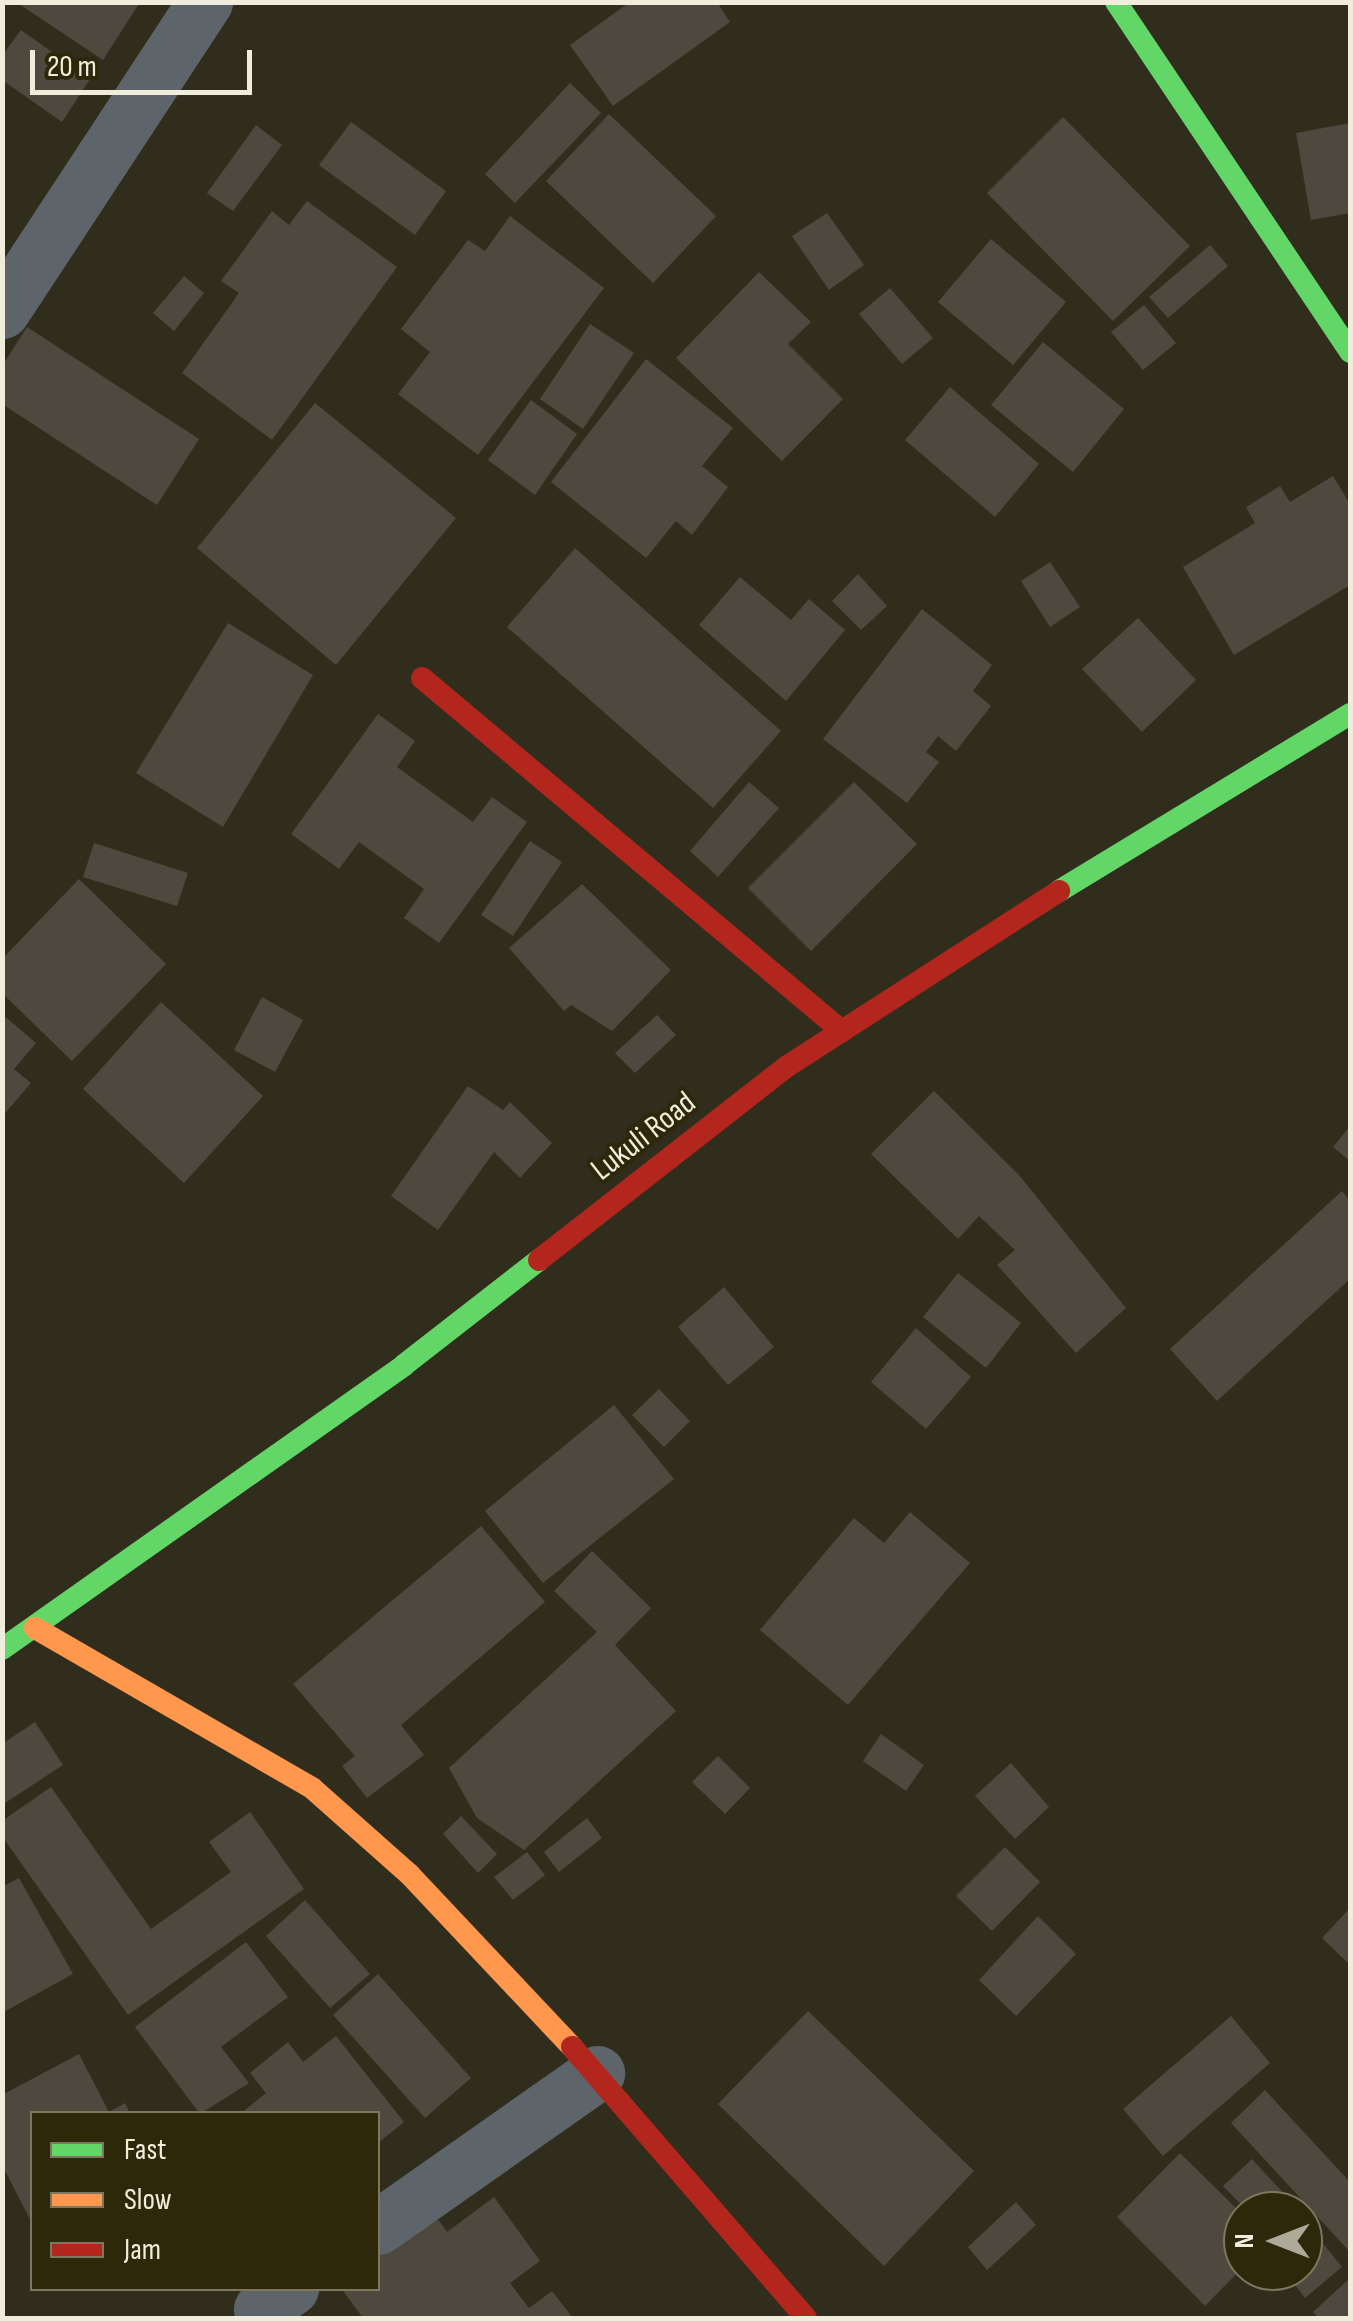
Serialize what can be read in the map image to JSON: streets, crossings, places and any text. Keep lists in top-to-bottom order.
{
  "streets": {
    "street": ["Lukuli Road"]
  },
  "legend": ["Fast", "Slow", "Jam"],
  "scale_bar": "20 m",
  "north": "left"
}
